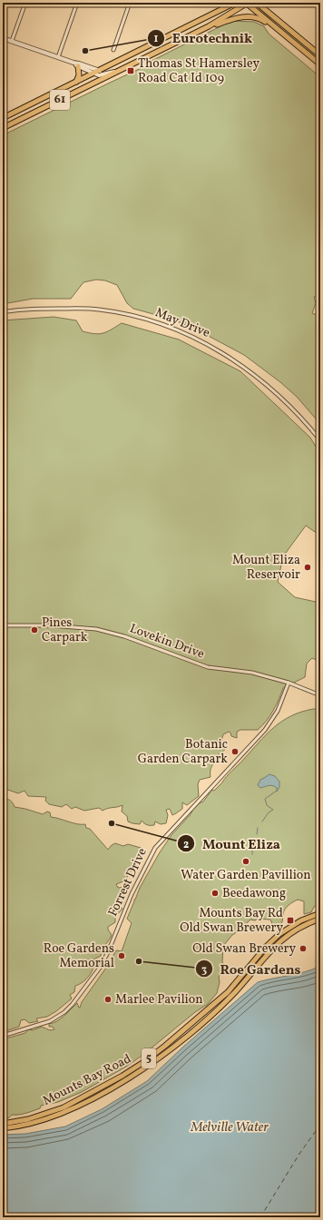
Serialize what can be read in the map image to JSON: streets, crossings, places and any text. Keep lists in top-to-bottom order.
{
  "streets": {
    "main road": ["61", "5", "Mounts Bay Road"],
    "street": ["May Drive", "Lovekin Drive", "Forrest Drive"]
  },
  "crossings": [
    ["Lovekin Drive", "Forrest Drive"]
  ],
  "water": ["Melville Water"],
  "places": {
    "other": [
      "Eurotechnik",
      "Mount Eliza Reservoir",
      "Pines Carpark",
      "Botanic Garden Carpark",
      "Mount Eliza",
      "Water Garden Pavillion",
      "Beedawong",
      "Old Swan Brewery",
      "Roe Gardens Memorial",
      "Roe Gardens",
      "Marlee Pavilion"
    ],
    "transit": ["Thomas St Hamersley Road Cat Id 109", "Mounts Bay Rd Old Swan Brewery"]
  }
}
